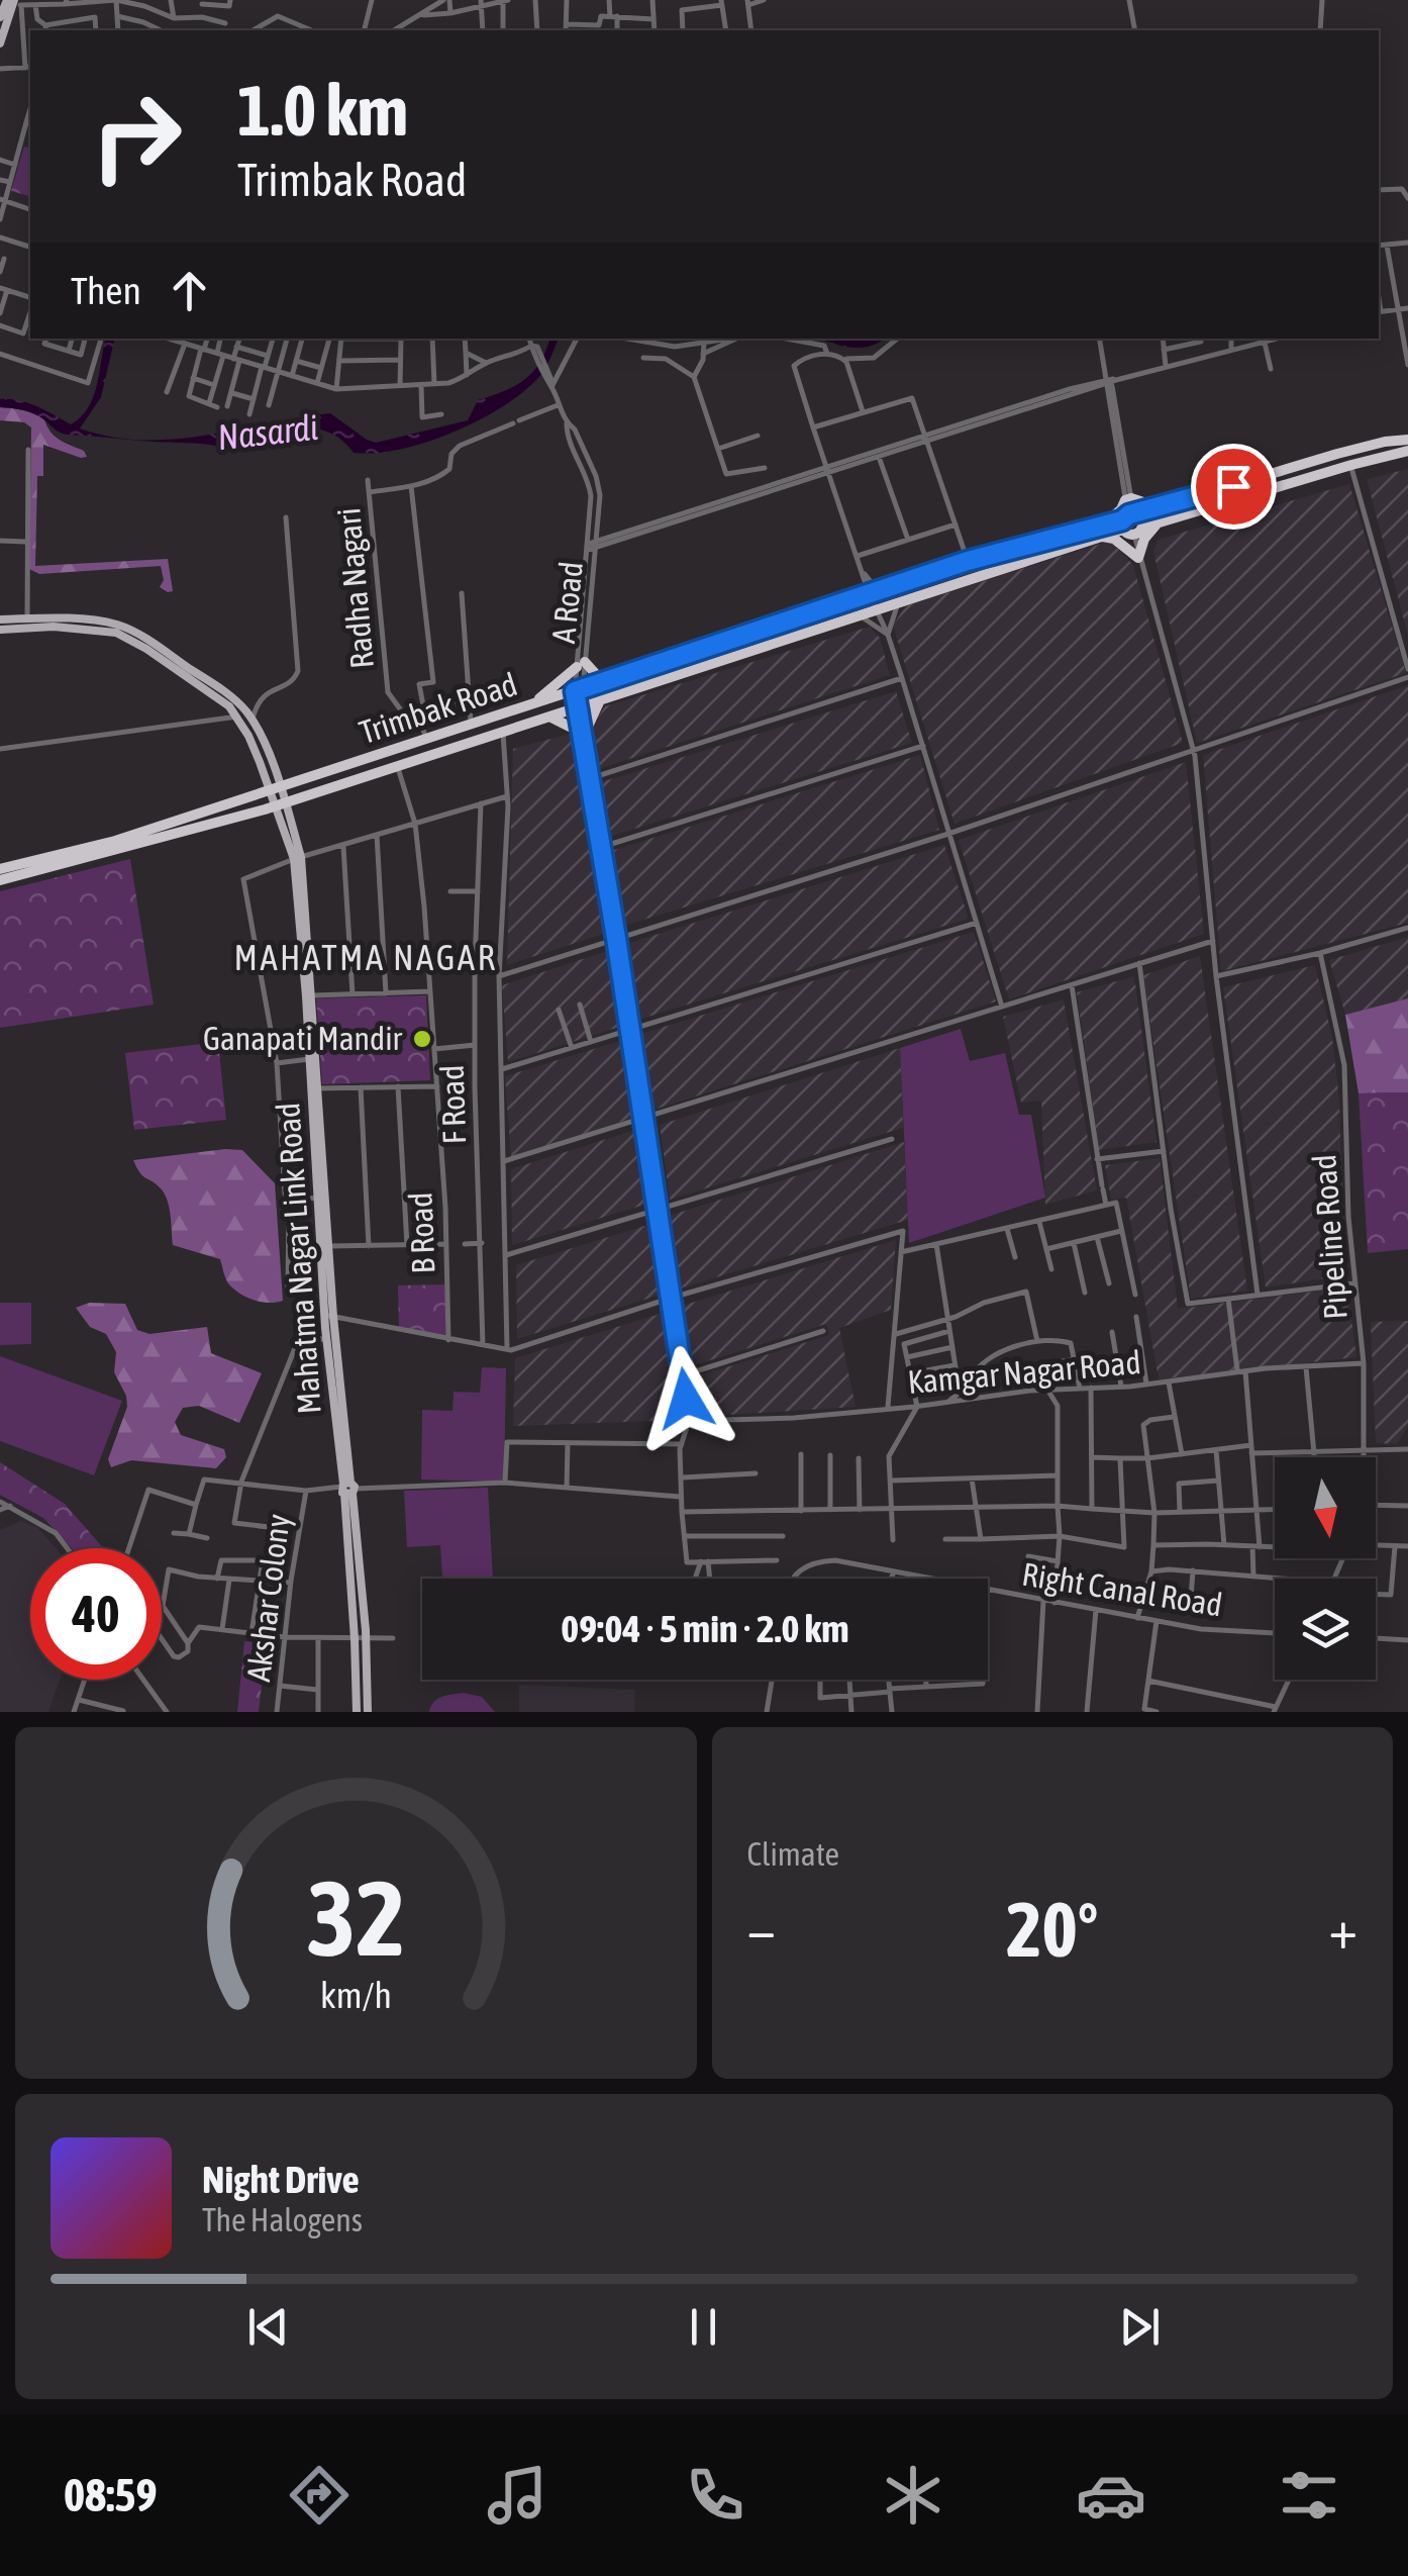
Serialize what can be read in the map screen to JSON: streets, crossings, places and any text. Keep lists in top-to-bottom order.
{
  "streets": {
    "highway": ["Trimbak Road"],
    "main road": ["Mahatma Nagar Link Road"],
    "street": [
      "Radha Nagari",
      "A Road",
      "F Road",
      "B Road",
      "Pipeline Road",
      "Kamgar Nagar Road",
      "Right Canal Road",
      "Akshar Colony"
    ]
  },
  "crossings": [
    ["A Road", "Trimbak Road"],
    ["Trimbak Road", "B Road"],
    ["Trimbak Road", "Mahatma Nagar Link Road"],
    ["Pipeline Road", "Kamgar Nagar Road"]
  ],
  "districts": ["MAHATMA NAGAR"],
  "water": ["Nasardi"],
  "places": ["Ganapati Mandir"],
  "north": "bottom",
  "page": {
    "turn": ["1.0 km", "Trimbak Road"],
    "then": "Then",
    "limit": "40",
    "trip": "09:04 · 5 min · 2.0 km",
    "tile": "Climate",
    "heat": ["−", "20°", "+"],
    "song": ["Night Drive", "The Halogens"],
    "tabs": "08:59",
    "gauge": ["32", "km/h"]
  }
}
